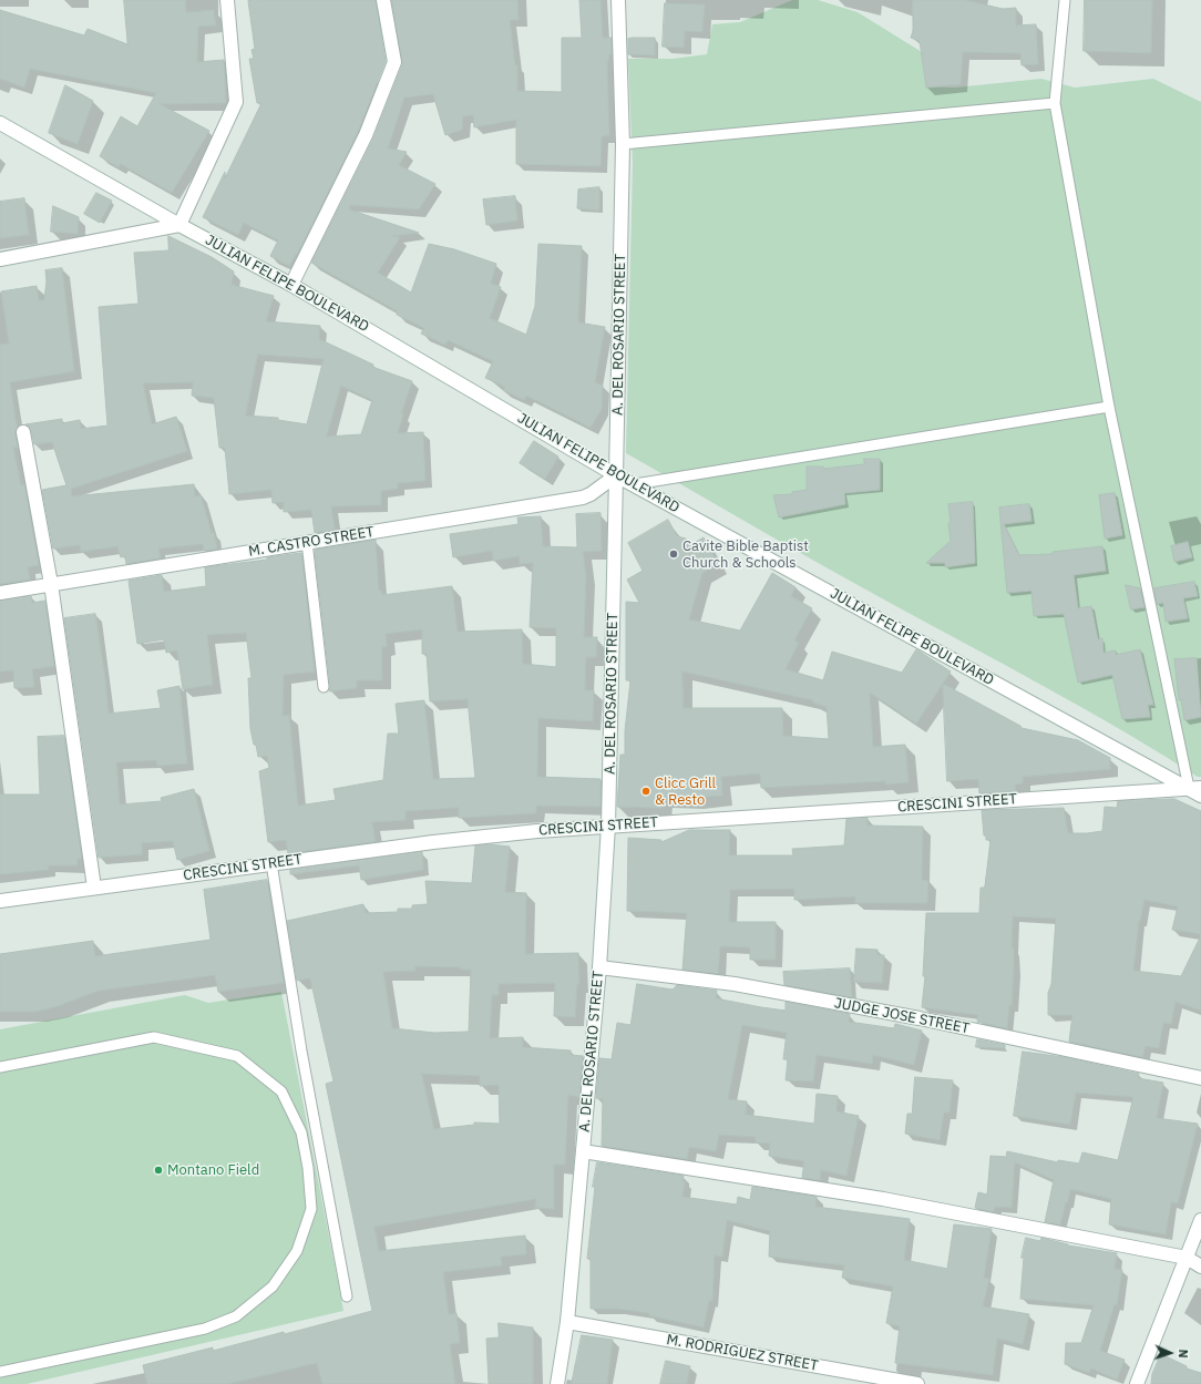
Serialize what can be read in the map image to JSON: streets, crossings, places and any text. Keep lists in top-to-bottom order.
{
  "streets": {
    "street": [
      "JULIAN FELIPE BOULEVARD",
      "A. DEL ROSARIO STREET",
      "M. CASTRO STREET",
      "CRESCINI STREET",
      "JUDGE JOSE STREET",
      "M. RODRIGUEZ STREET"
    ]
  },
  "crossings": [
    ["JULIAN FELIPE BOULEVARD", "A. DEL ROSARIO STREET"],
    ["JULIAN FELIPE BOULEVARD", "M. CASTRO STREET"],
    ["JULIAN FELIPE BOULEVARD", "CRESCINI STREET"],
    ["A. DEL ROSARIO STREET", "M. CASTRO STREET"],
    ["A. DEL ROSARIO STREET", "CRESCINI STREET"],
    ["A. DEL ROSARIO STREET", "JUDGE JOSE STREET"],
    ["A. DEL ROSARIO STREET", "M. RODRIGUEZ STREET"]
  ],
  "places": ["Cavite Bible Baptist Church & Schools", "Clicc Grill & Resto", "Montano Field"],
  "north": "right"
}
